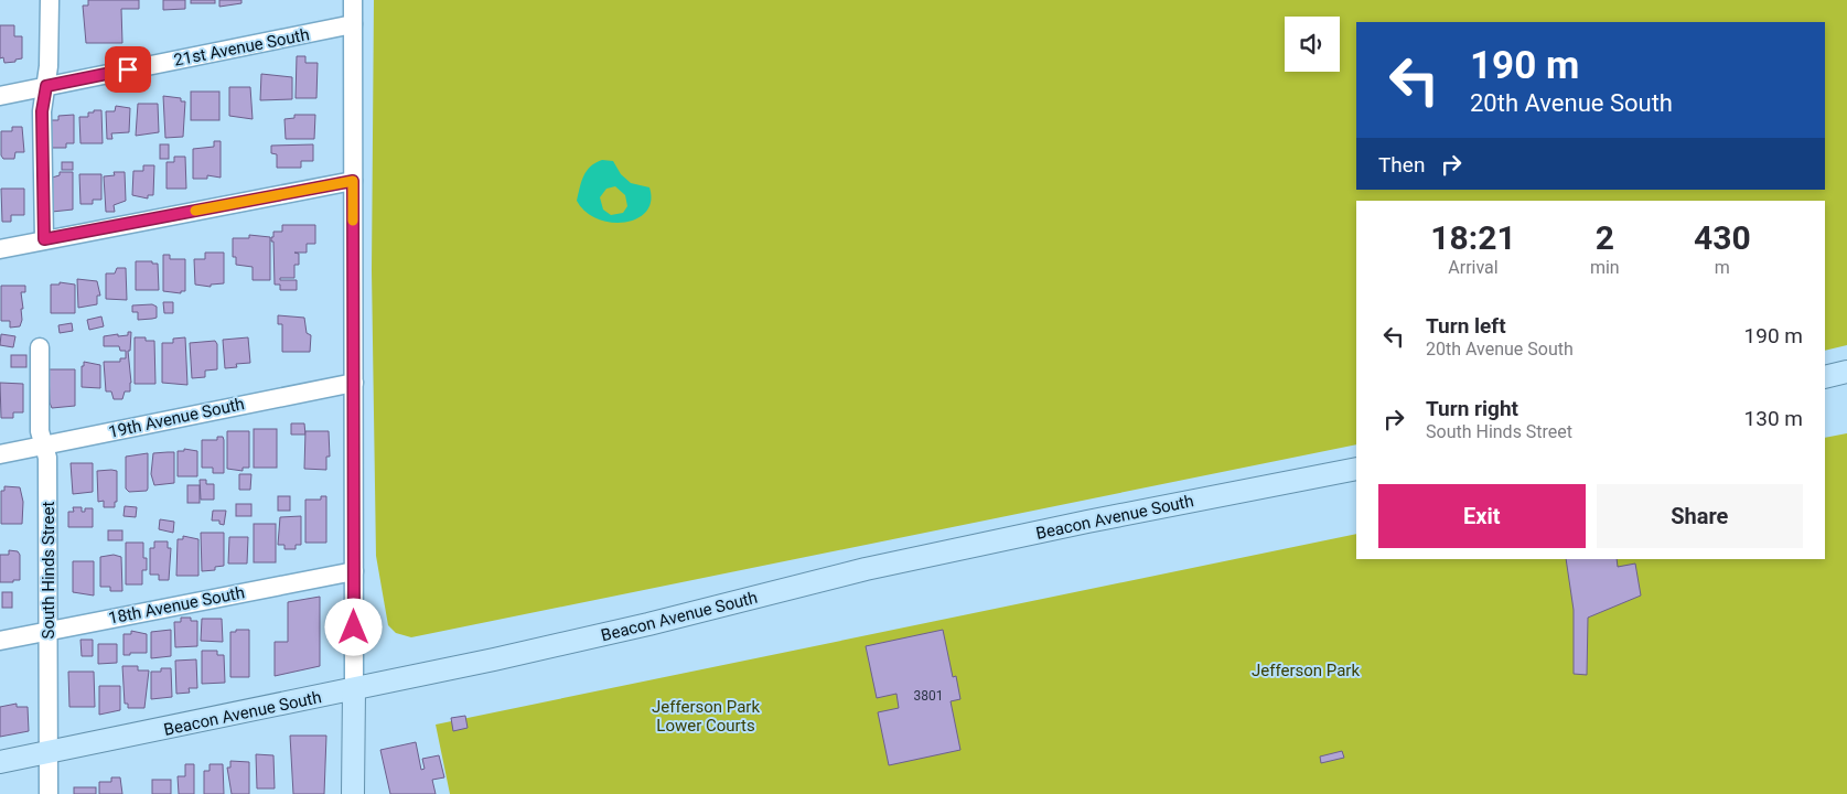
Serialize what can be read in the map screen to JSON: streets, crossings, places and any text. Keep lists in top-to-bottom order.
{
  "streets": {
    "main road": ["Beacon Avenue South"],
    "street": [
      "21st Avenue South",
      "19th Avenue South",
      "South Hinds Street",
      "18th Avenue South"
    ]
  },
  "crossings": [
    ["19th Avenue South", "South Hinds Street"],
    ["Beacon Avenue South", "South Hinds Street"],
    ["South Hinds Street", "18th Avenue South"]
  ],
  "parks": ["Jefferson Park", "Jefferson Park Lower Courts"],
  "house_numbers": ["3801"],
  "page": {
    "turn": ["190 m", "20th Avenue South"],
    "then": "Then",
    "eta": [
      "18:21",
      "Arrival",
      "2",
      "min",
      "430",
      "m"
    ],
    "list": [
      {
        "name": "Turn left",
        "note": "20th Avenue South",
        "value": "190 m"
      },
      {
        "name": "Turn right",
        "note": "South Hinds Street",
        "value": "130 m"
      }
    ],
    "buttons": ["Exit", "Share"]
  }
}
